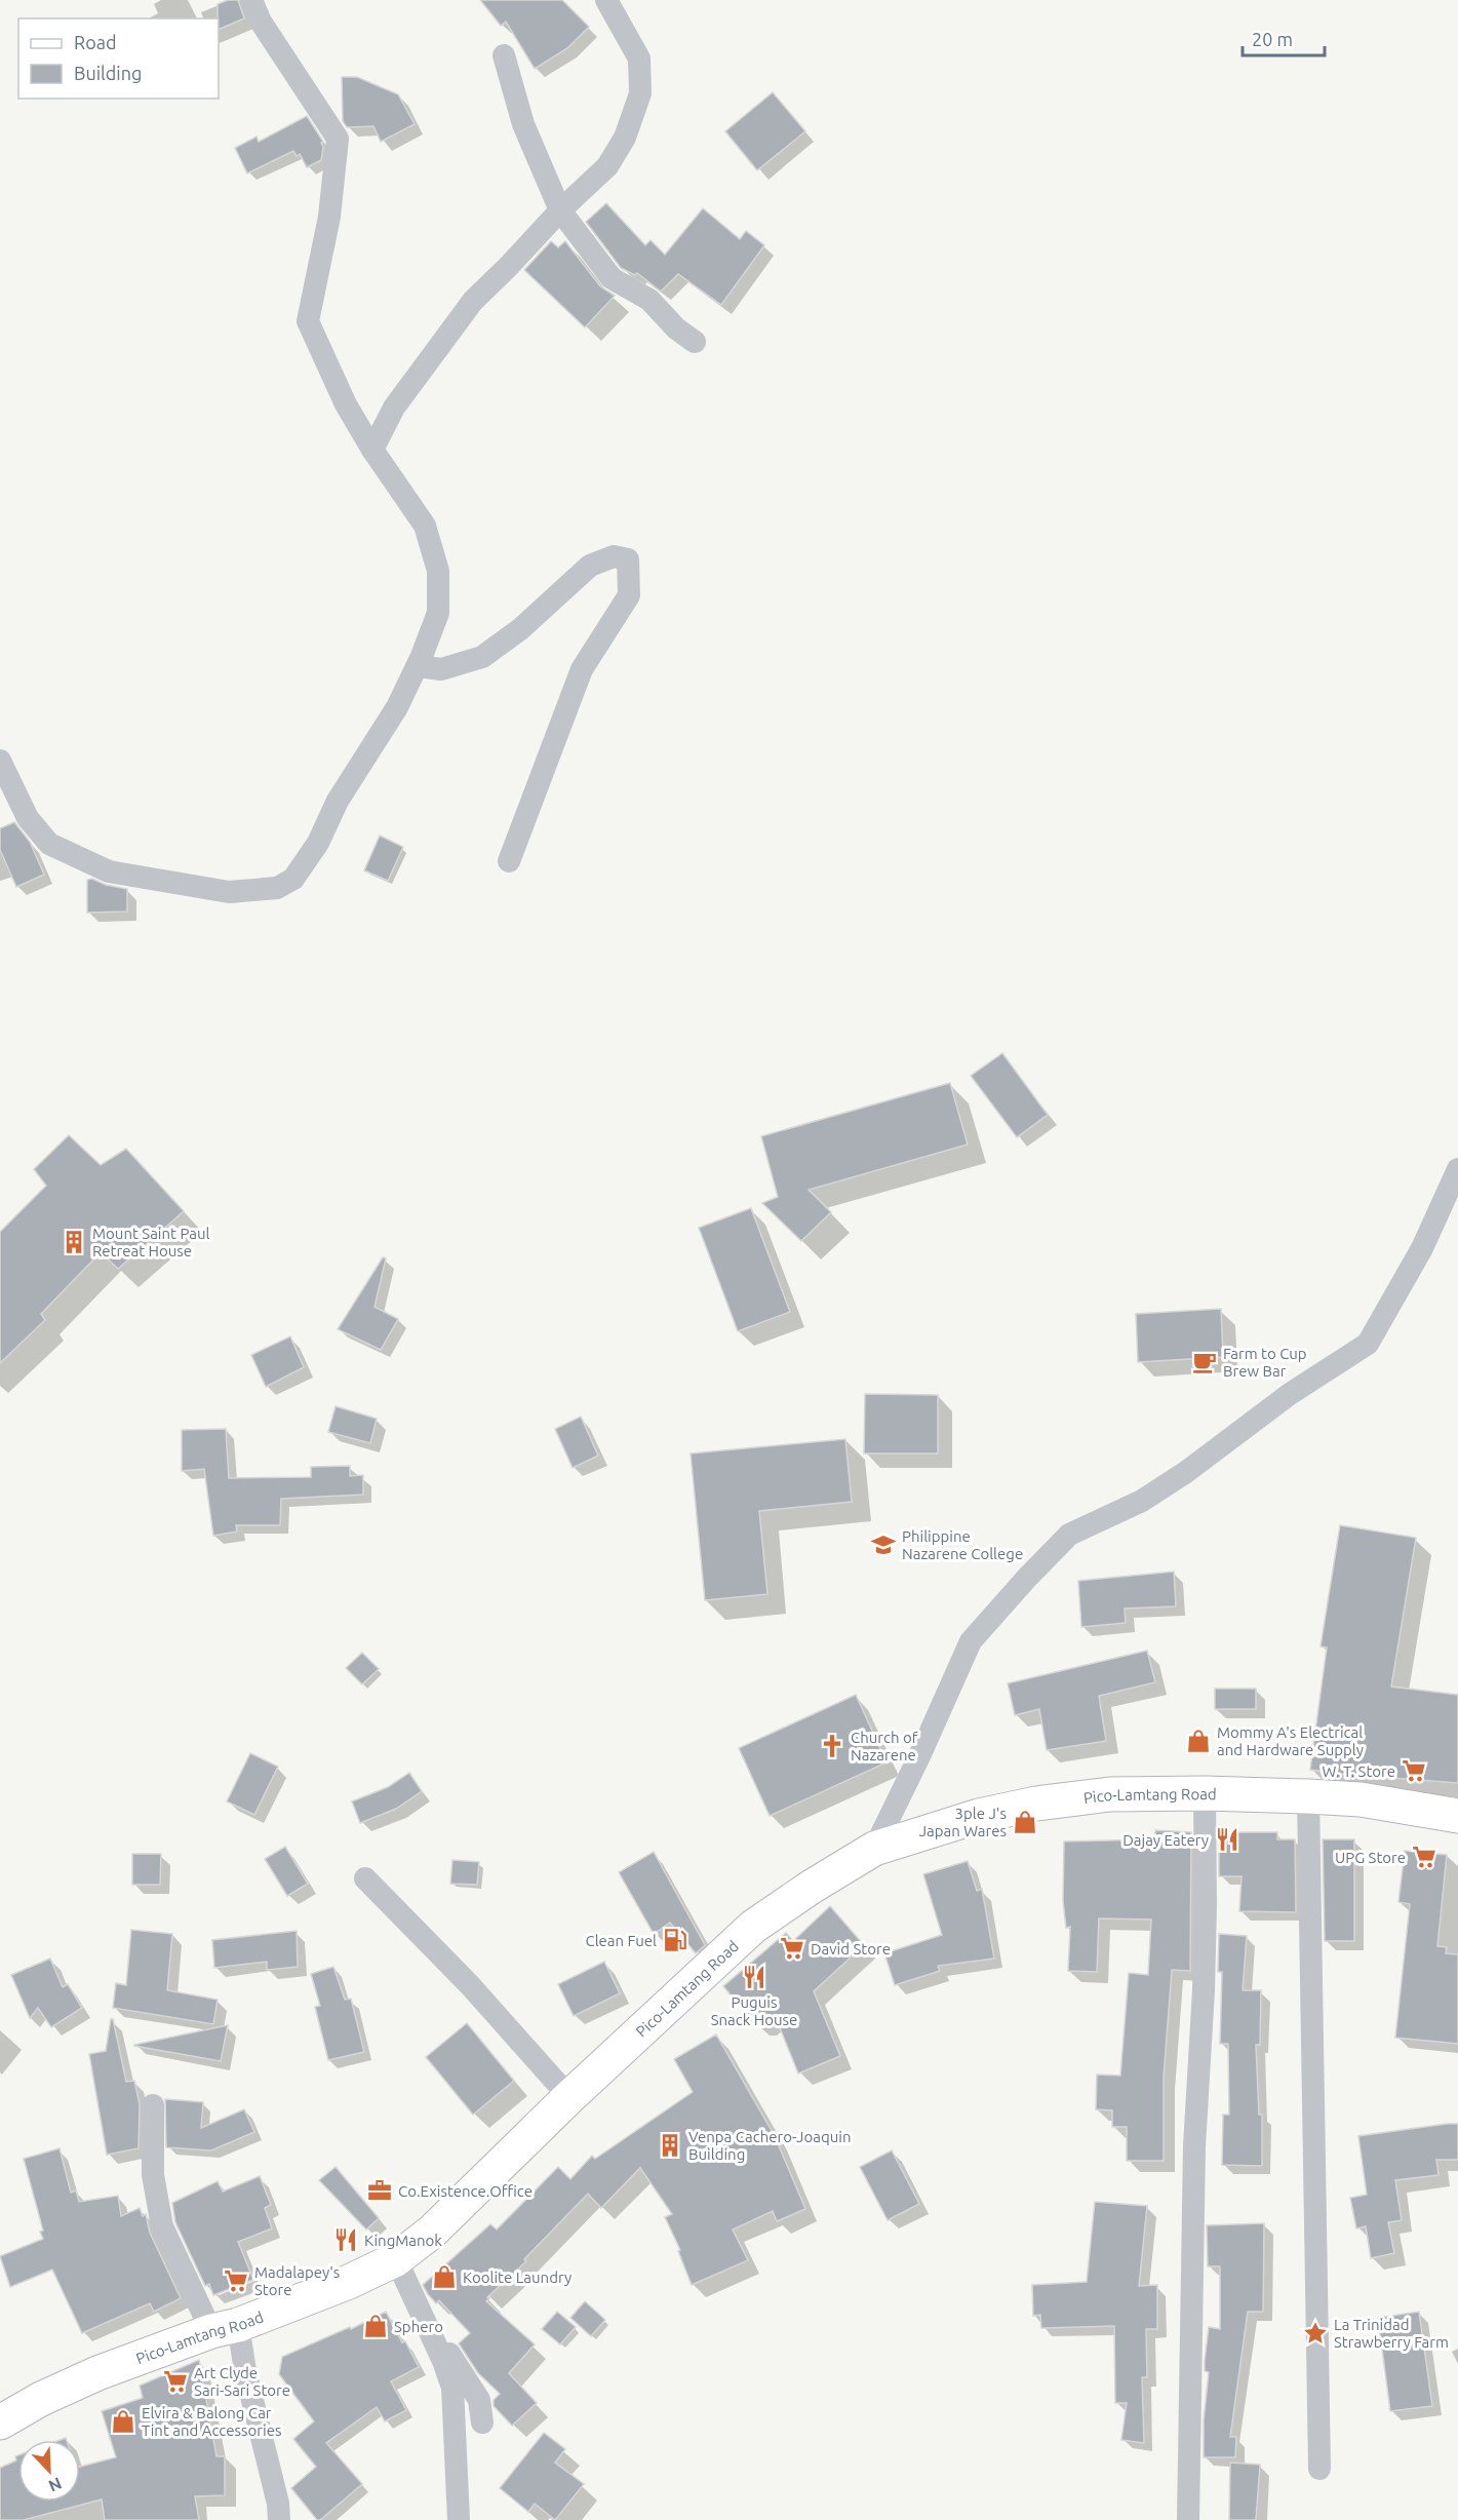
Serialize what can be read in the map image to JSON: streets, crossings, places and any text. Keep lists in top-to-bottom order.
{
  "streets": {
    "main road": ["Pico-Lamtang Road"]
  },
  "places": {
    "building": ["Mount Saint Paul Retreat House", "Venpa Cachero-Joaquin Building"],
    "cafe": ["Farm to Cup Brew Bar"],
    "school or university": ["Philippine Nazarene College"],
    "shop": [
      "Mommy A's Electrical and Hardware Supply",
      "3ple J's Japan Wares",
      "Koolite Laundry",
      "Sphero",
      "Elvira & Balong Car Tint and Accessories"
    ],
    "church": ["Church of Nazarene"],
    "supermarket": [
      "W. T. Store",
      "UPG Store",
      "David Store",
      "Madalapey's Store",
      "Art Clyde Sari-Sari Store"
    ],
    "restaurant": ["Dajay Eatery", "Puguis Snack House", "KingManok"],
    "fuel station": ["Clean Fuel"],
    "office": ["Co.Existence.Office"],
    "place": ["La Trinidad Strawberry Farm"]
  },
  "legend": ["Road", "Building"],
  "scale_bar": "20 m",
  "north": "bottom right"
}
